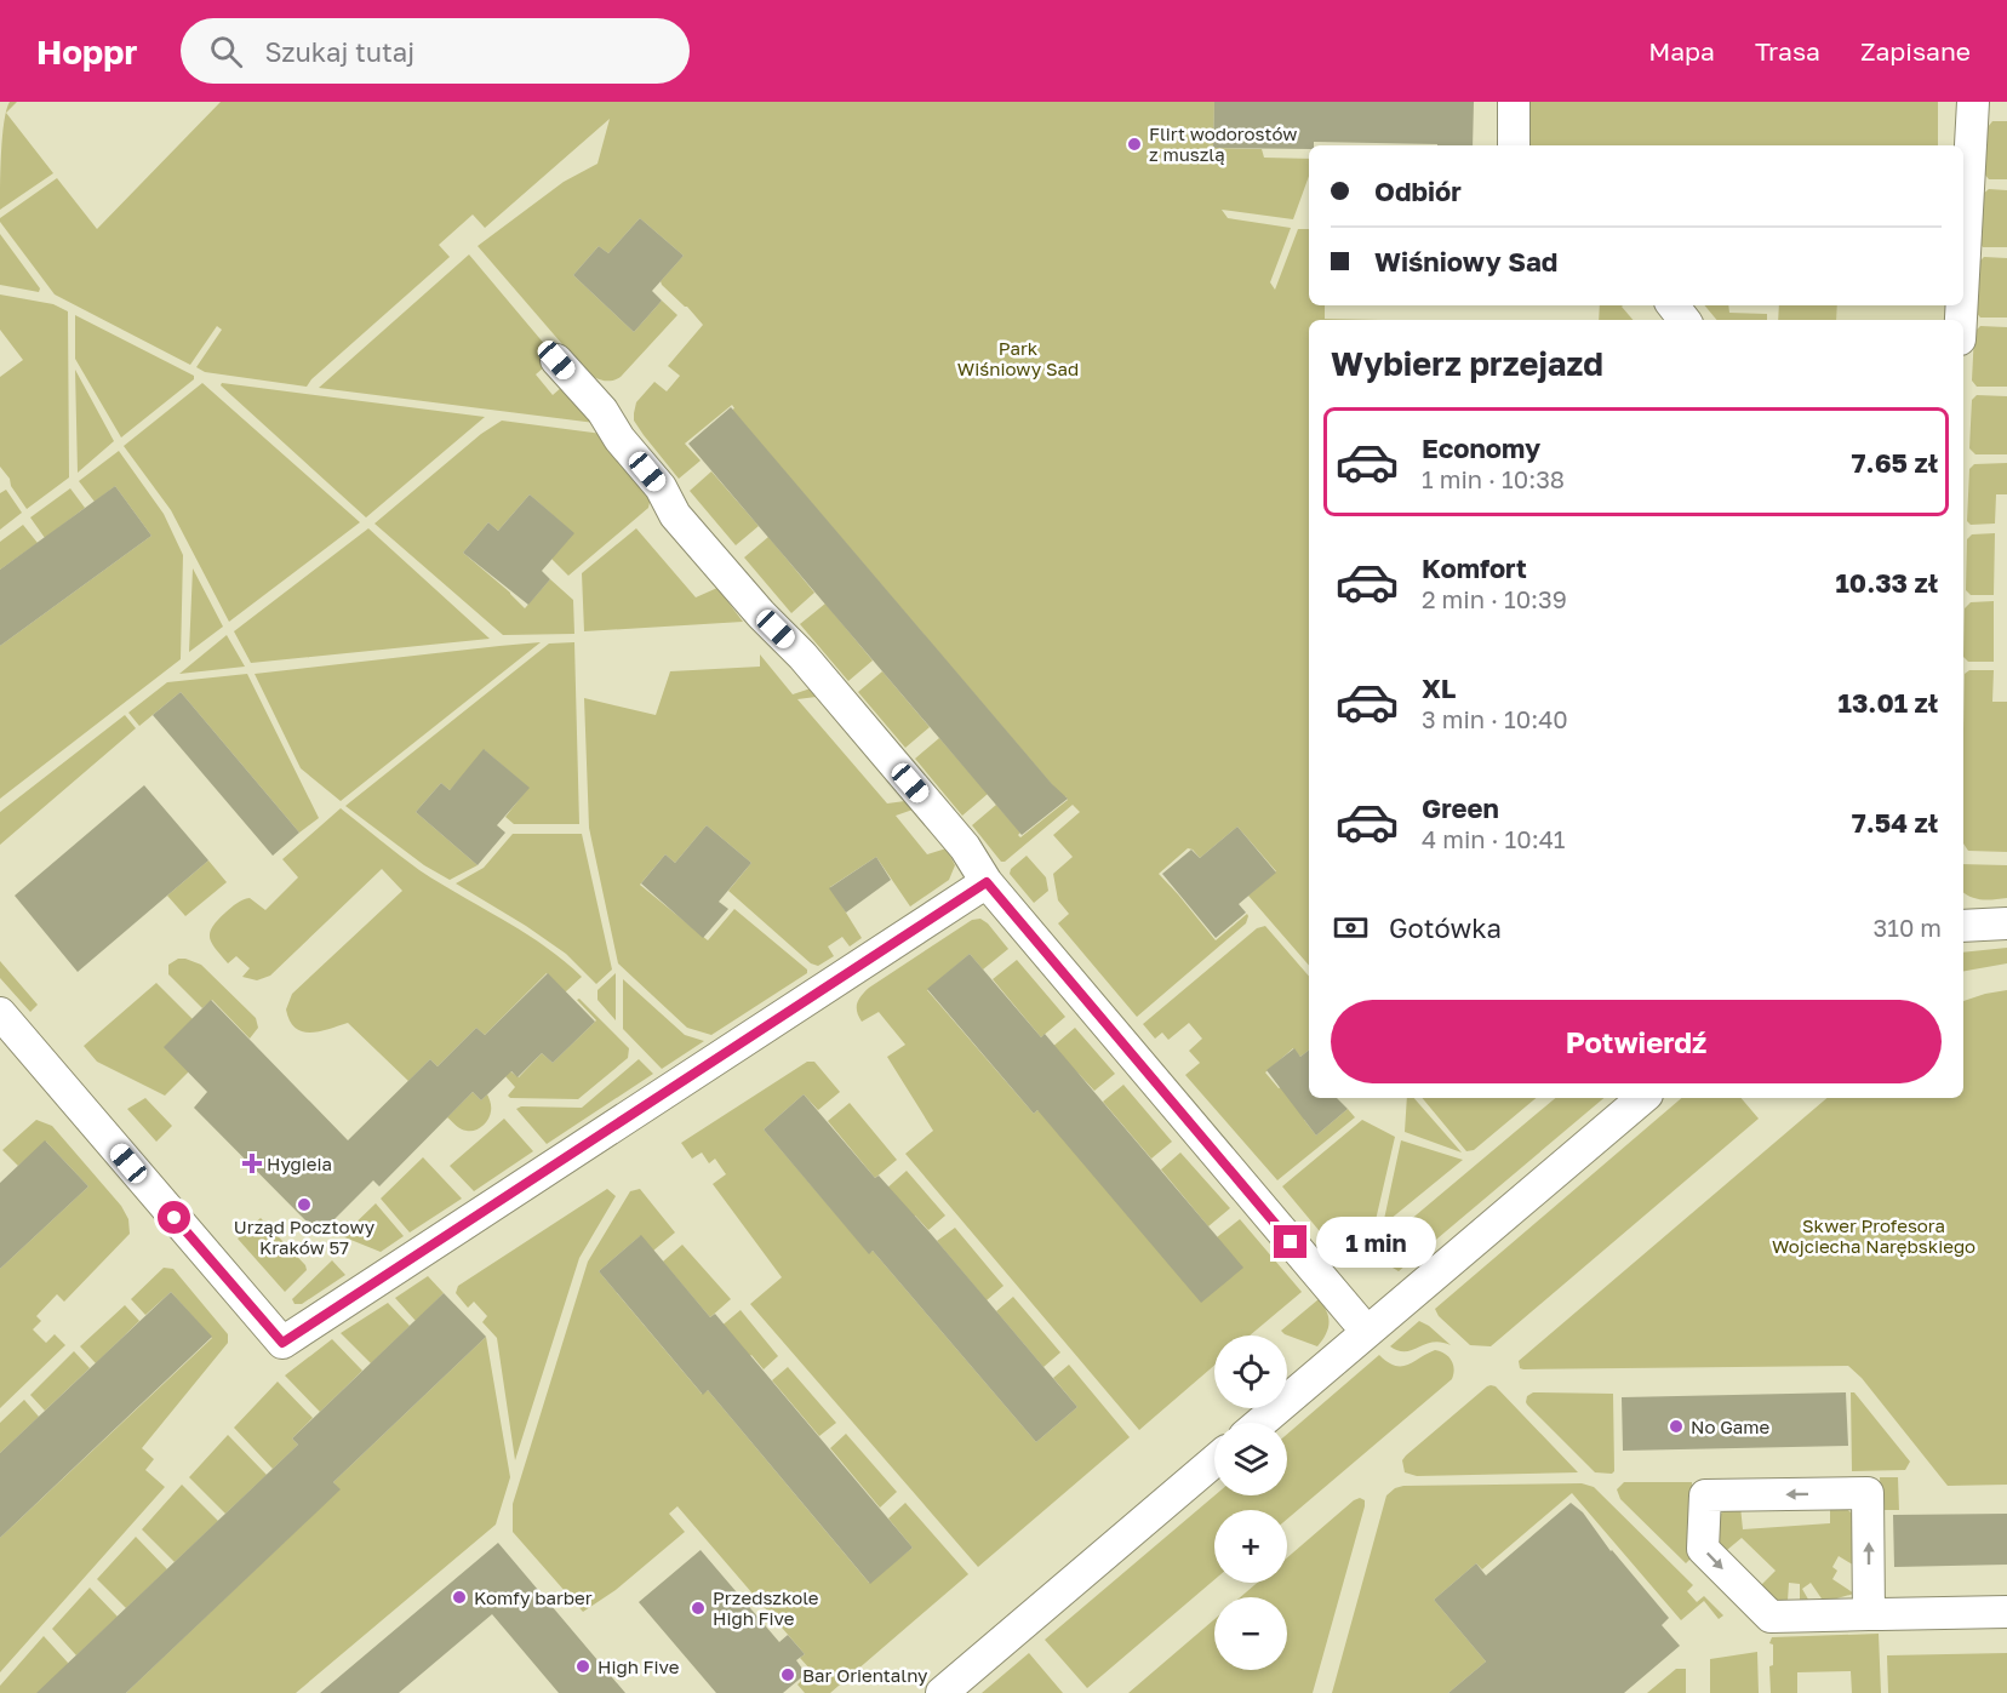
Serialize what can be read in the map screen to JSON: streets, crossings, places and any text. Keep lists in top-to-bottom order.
{
  "parks": ["Park Wiśniowy Sad", "Skwer Profesora Wojciecha Narębskiego"],
  "places": {
    "other": [
      "Flirt wodorostów z muszlą",
      "Urząd Pocztowy Kraków 57",
      "No Game",
      "Komfy barber",
      "Przedszkole High Five",
      "High Five",
      "Bar Orientalny"
    ],
    "health": ["Hygieia"]
  },
  "page": {
    "header": "Hoppr",
    "search": "Szukaj tutaj",
    "nav": ["Mapa", "Trasa", "Zapisane"],
    "banner": ["Odbiór", "Wiśniowy Sad"],
    "heading": "Wybierz przejazd",
    "list": [
      {
        "name": "Economy",
        "note": "1 min · 10:38",
        "value": "7.65 zł"
      },
      {
        "name": "Komfort",
        "note": "2 min · 10:39",
        "value": "10.33 zł"
      },
      {
        "name": "XL",
        "note": "3 min · 10:40",
        "value": "13.01 zł"
      },
      {
        "name": "Green",
        "note": "4 min · 10:41",
        "value": "7.54 zł"
      }
    ],
    "pay": ["Gotówka", "310 m"],
    "buttons": "Potwierdź",
    "bubble": "1 min",
    "map_buttons": ["+", "−"]
  }
}
